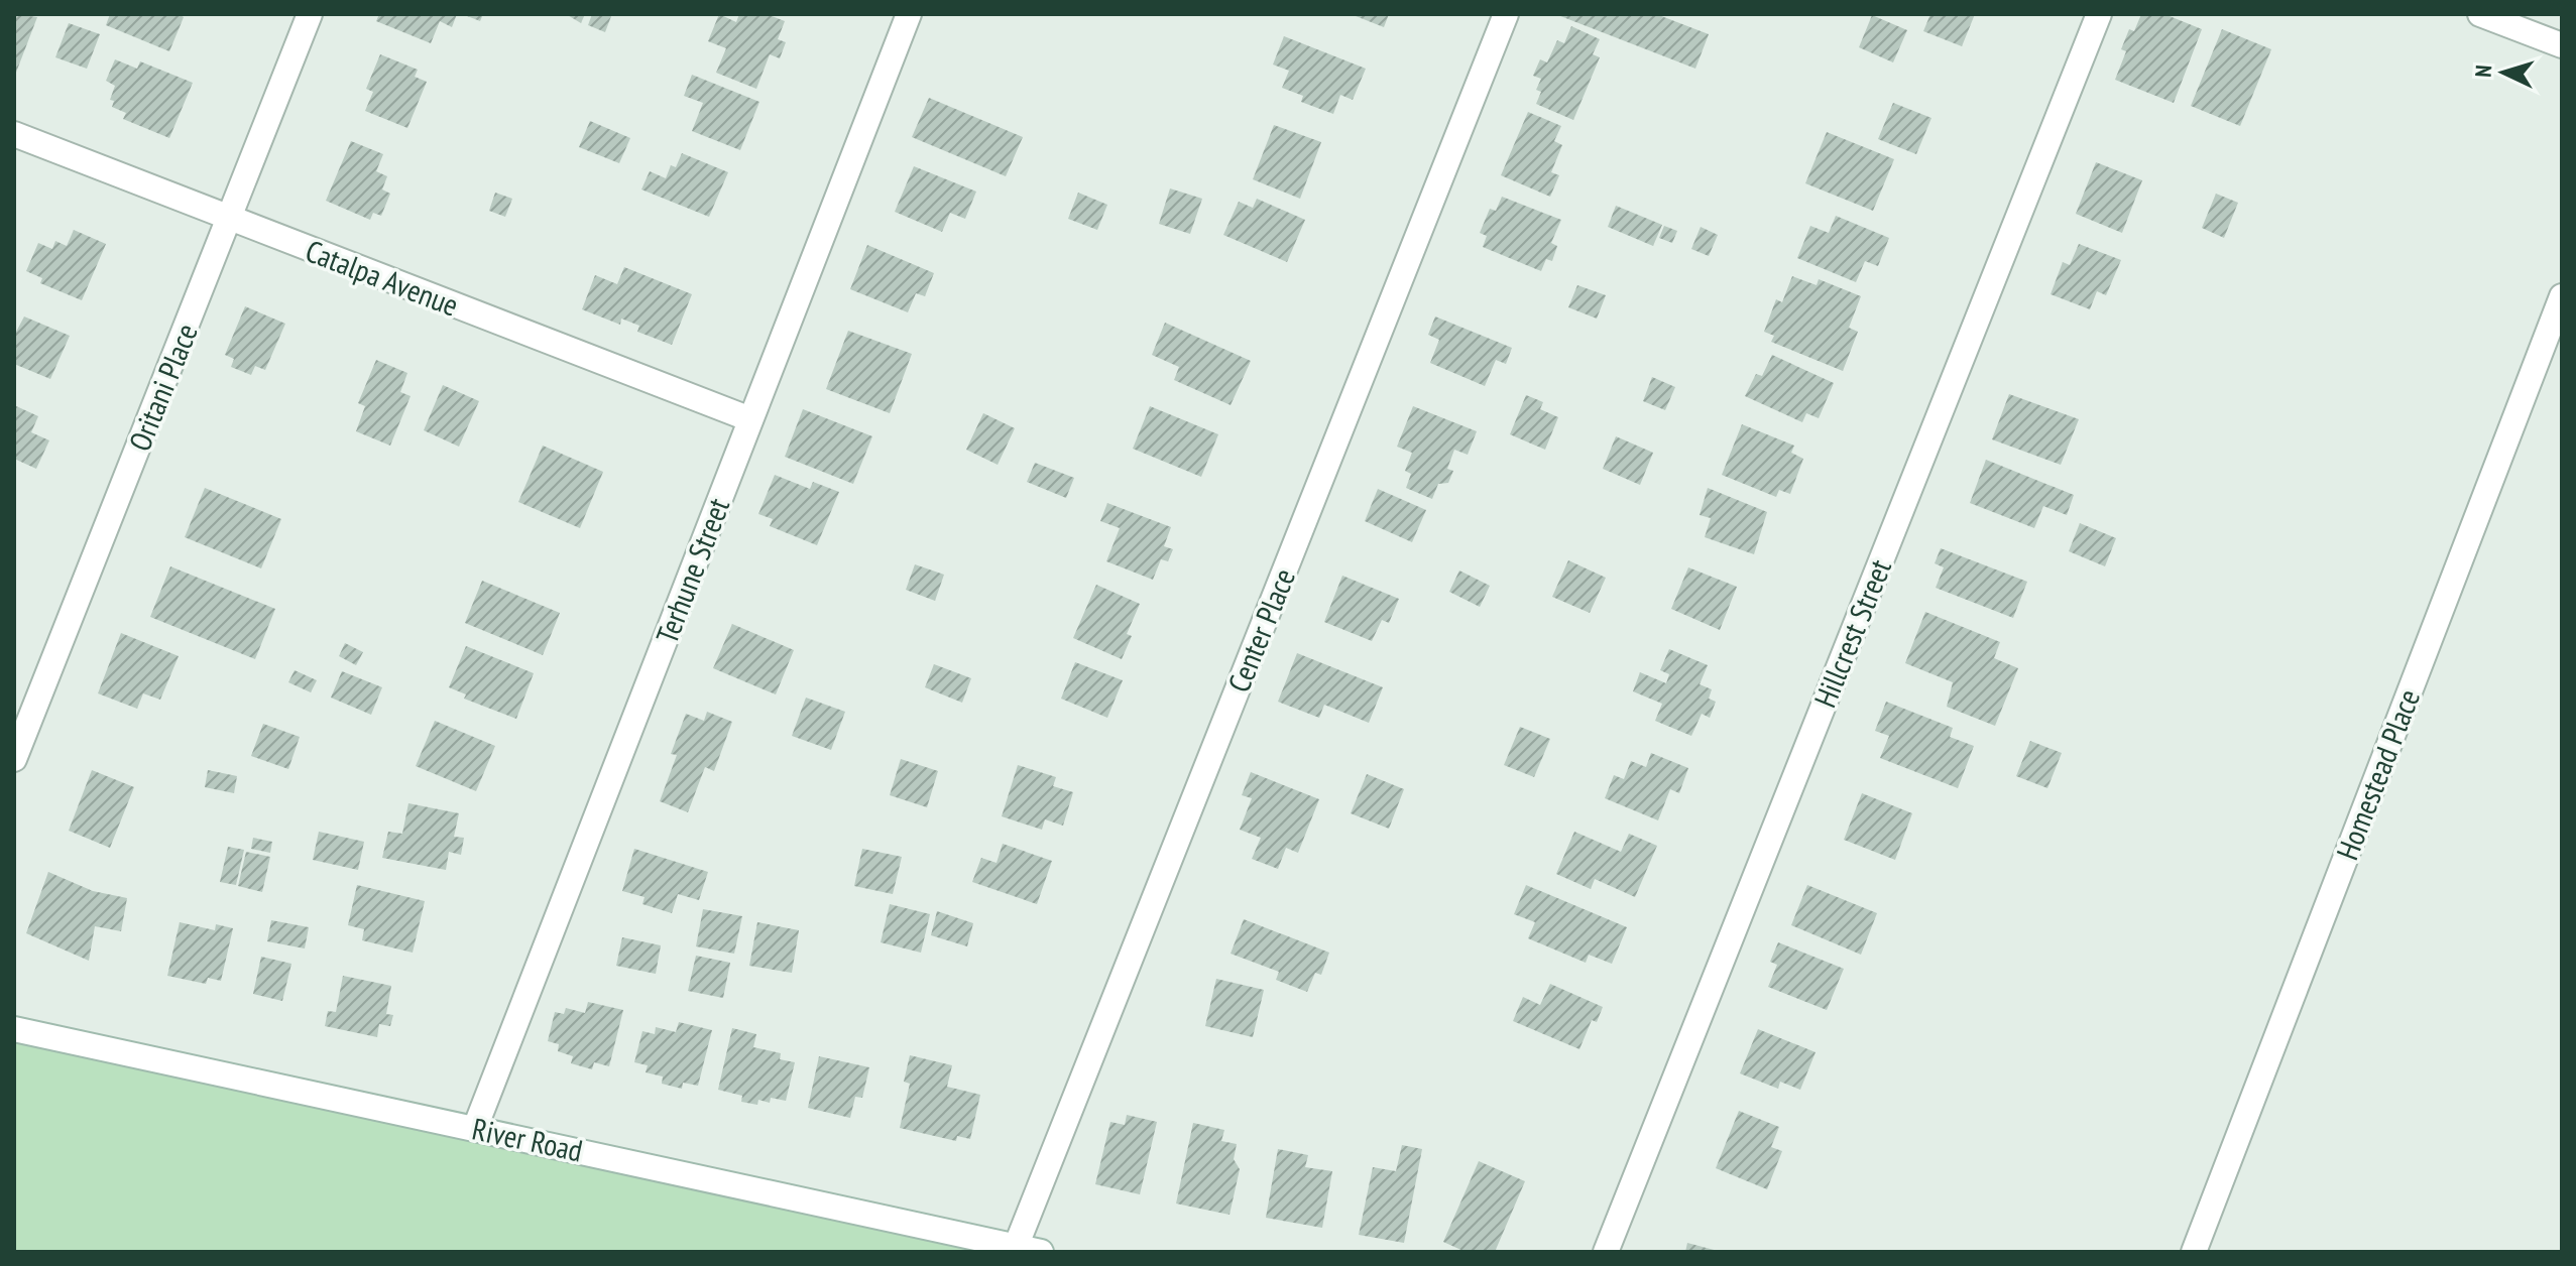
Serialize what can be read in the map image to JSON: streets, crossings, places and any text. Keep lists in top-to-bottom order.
{
  "streets": {
    "street": [
      "Catalpa Avenue",
      "Oritani Place",
      "Terhune Street",
      "Center Place",
      "Hillcrest Street",
      "Homestead Place",
      "River Road"
    ]
  },
  "crossings": [
    ["Catalpa Avenue", "Oritani Place"],
    ["Catalpa Avenue", "Terhune Street"],
    ["Terhune Street", "River Road"],
    ["Center Place", "River Road"]
  ],
  "north": "left"
}
